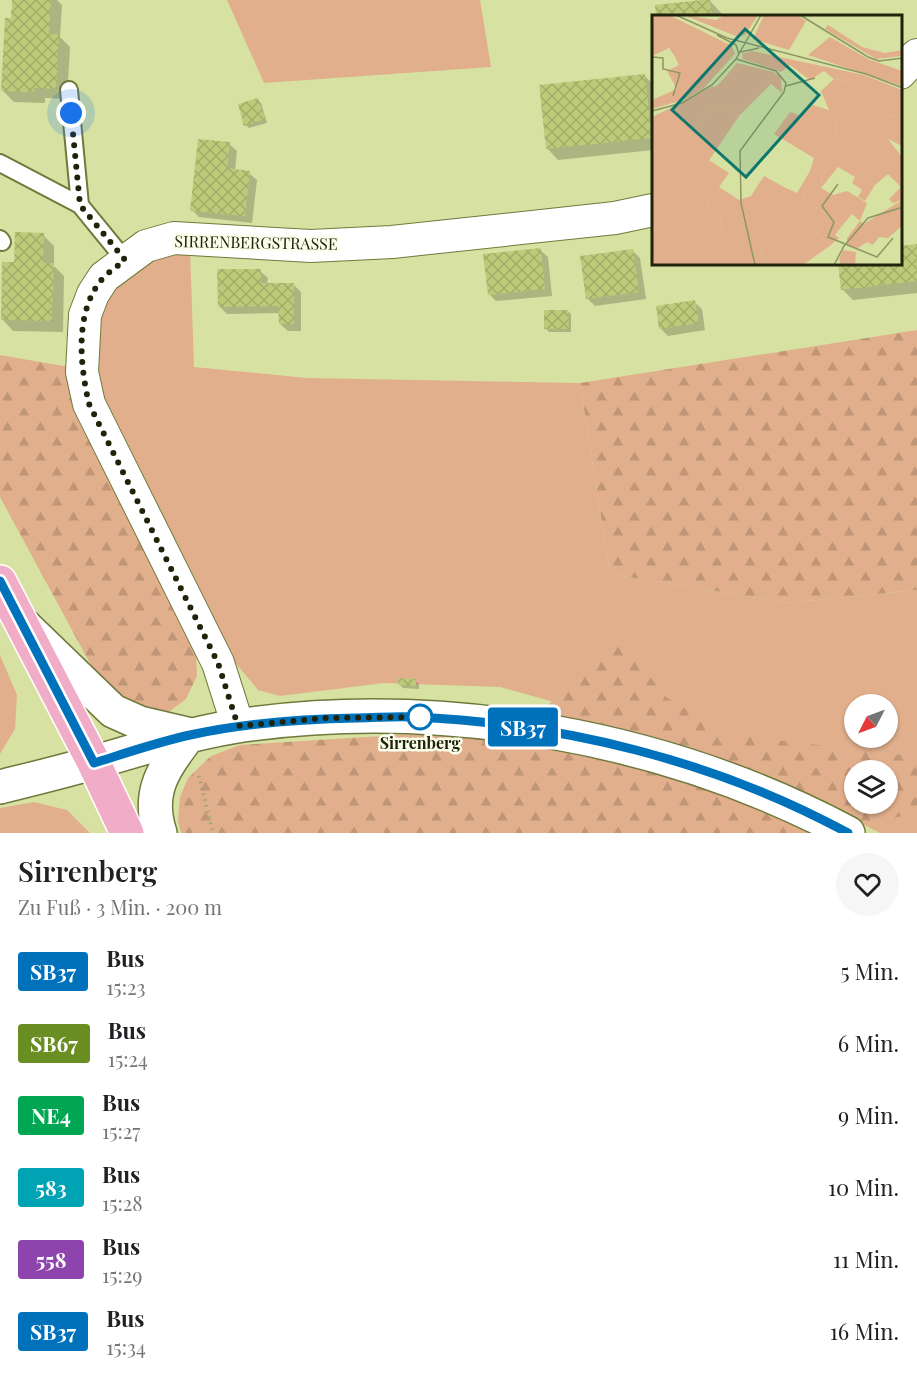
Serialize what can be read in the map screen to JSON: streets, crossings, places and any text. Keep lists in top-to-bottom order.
{
  "streets": {
    "street": ["SIRRENBERGSTRASSE"]
  },
  "places": ["Sirrenberg"],
  "lines": ["bus line SB37"],
  "north": "bottom left",
  "page": {
    "on_map": "SB37",
    "heading": ["Sirrenberg", "Zu Fuß · 3 Min. · 200 m"],
    "list": [
      {
        "mark": "SB37",
        "name": "Bus",
        "note": "15:23",
        "value": "5 Min."
      },
      {
        "mark": "SB67",
        "name": "Bus",
        "note": "15:24",
        "value": "6 Min."
      },
      {
        "mark": "NE4",
        "name": "Bus",
        "note": "15:27",
        "value": "9 Min."
      },
      {
        "mark": "583",
        "name": "Bus",
        "note": "15:28",
        "value": "10 Min."
      },
      {
        "mark": "558",
        "name": "Bus",
        "note": "15:29",
        "value": "11 Min."
      },
      {
        "mark": "SB37",
        "name": "Bus",
        "note": "15:34",
        "value": "16 Min."
      }
    ]
  }
}
